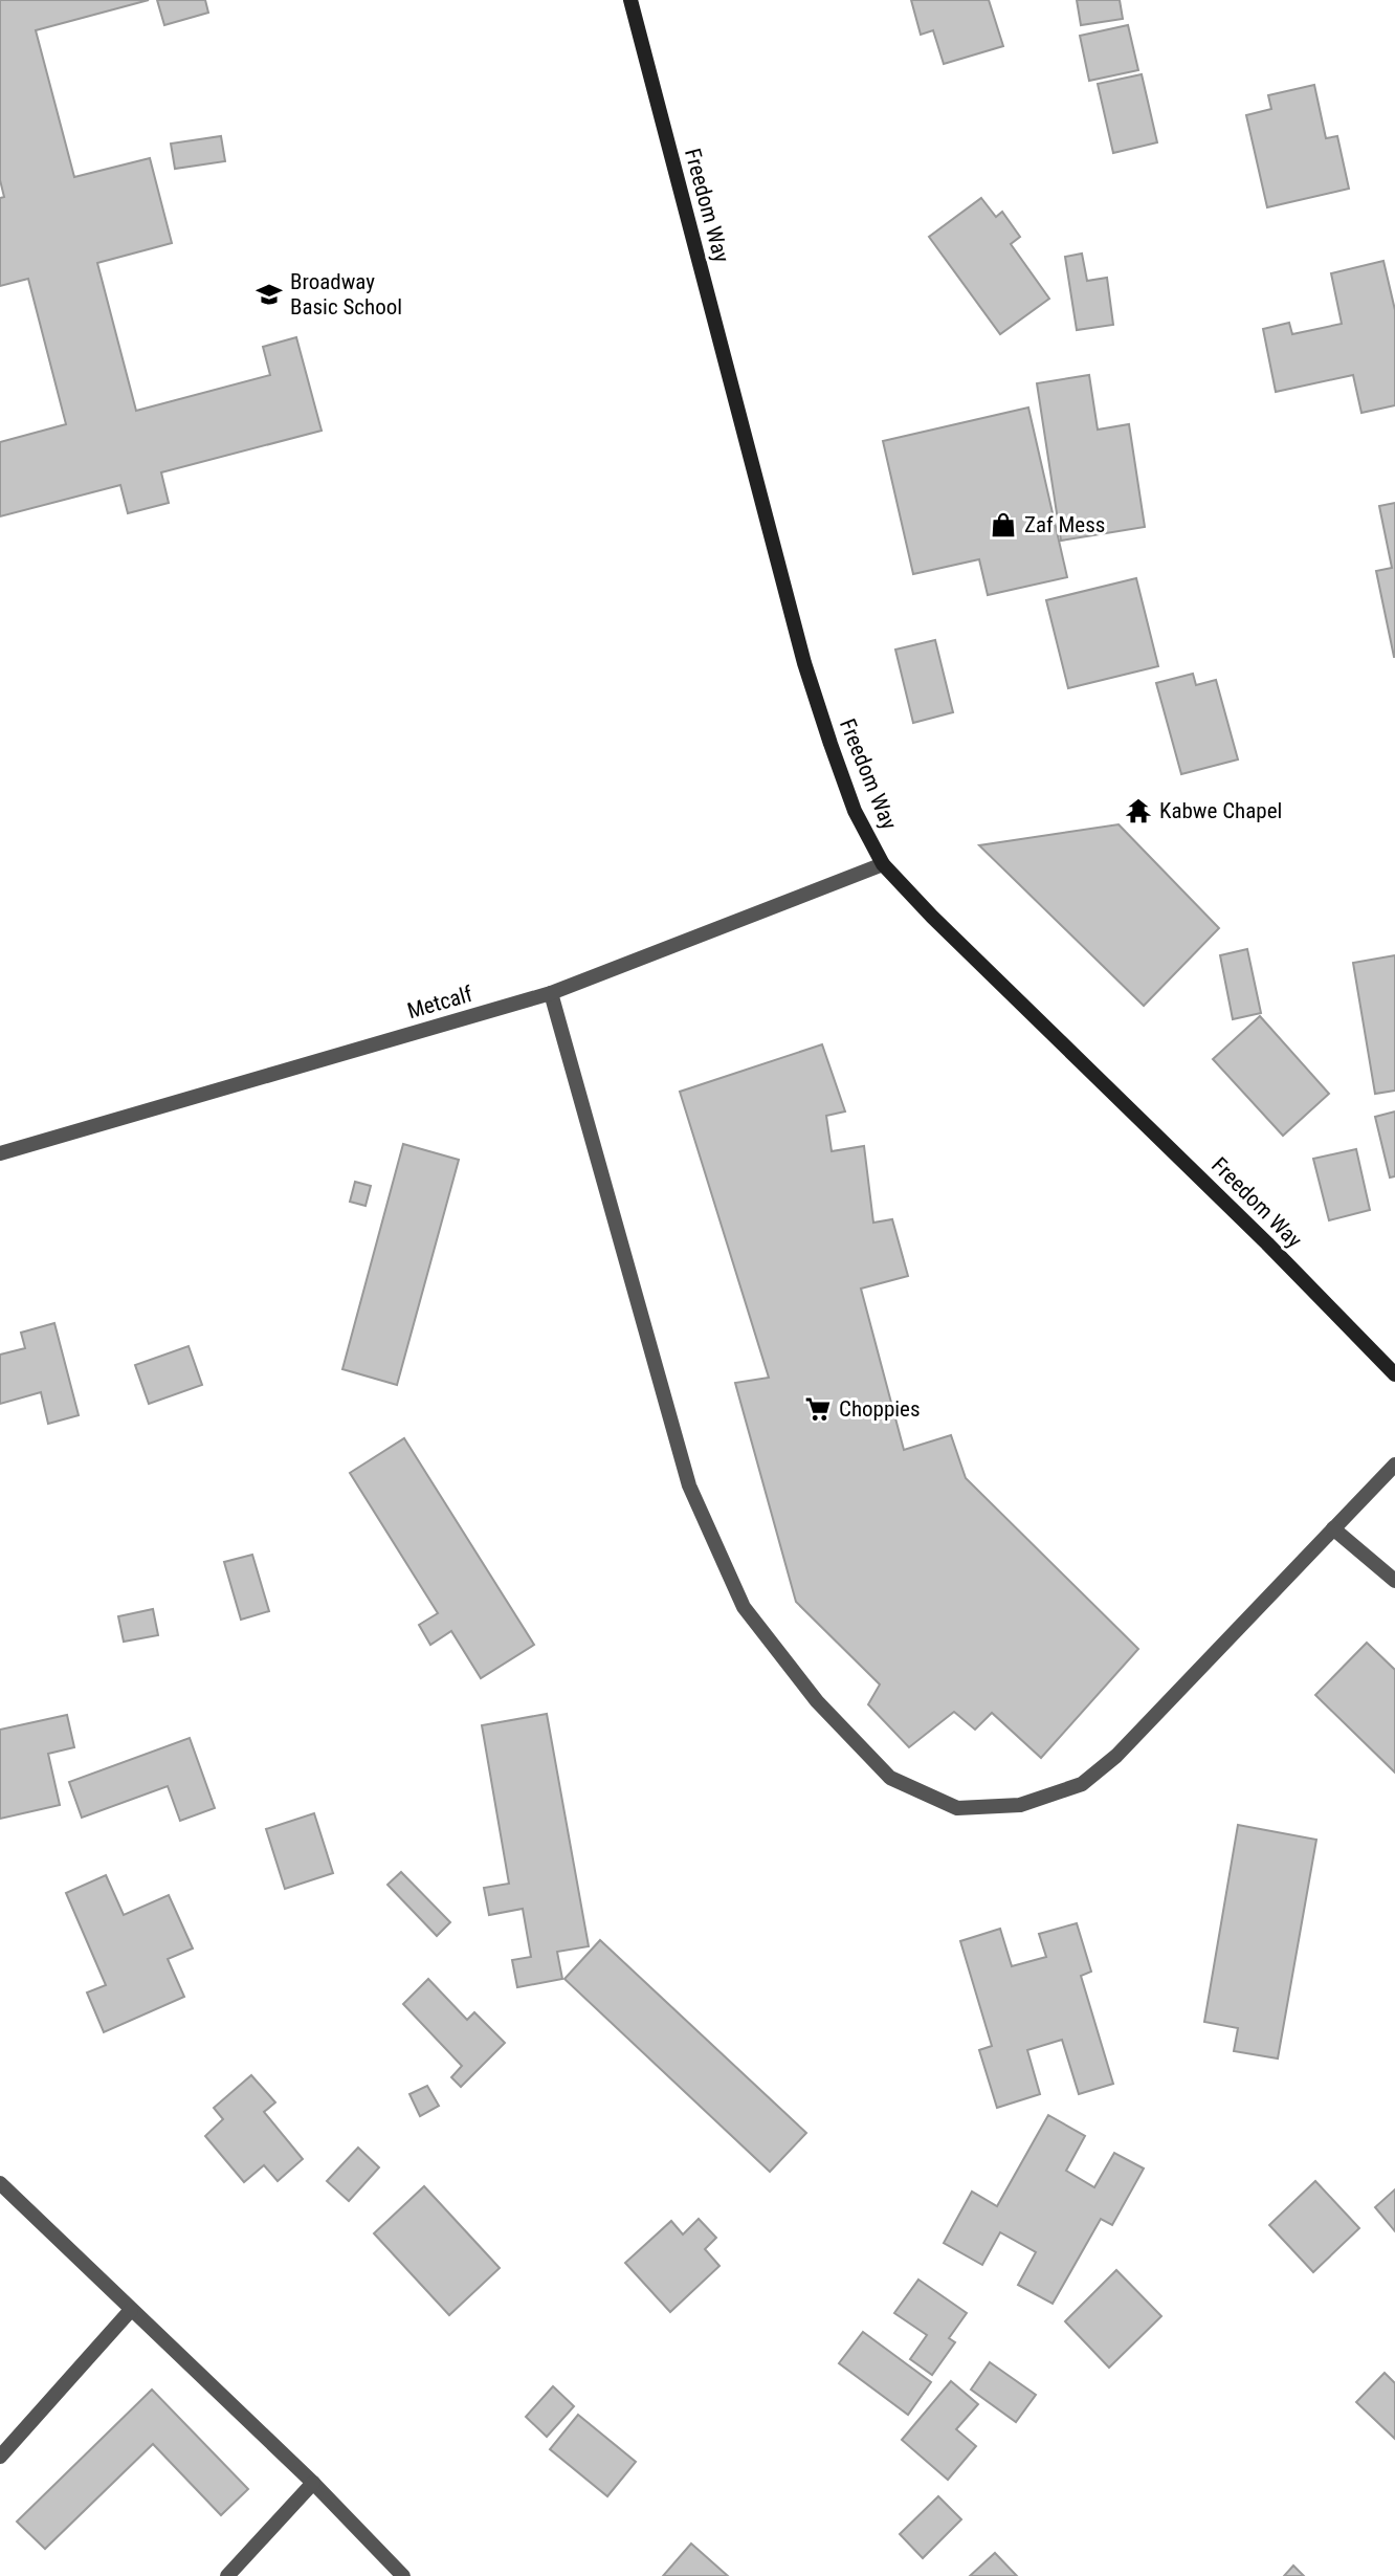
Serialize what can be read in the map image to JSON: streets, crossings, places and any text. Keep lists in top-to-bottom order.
{
  "streets": {
    "main road": ["Freedom Way"],
    "street": ["Metcalf"]
  },
  "crossings": [
    ["Freedom Way", "Metcalf"]
  ],
  "places": {
    "school or university": ["Broadway Basic School"],
    "shop": ["Zaf Mess"],
    "temple": ["Kabwe Chapel"],
    "supermarket": ["Choppies"]
  }
}
